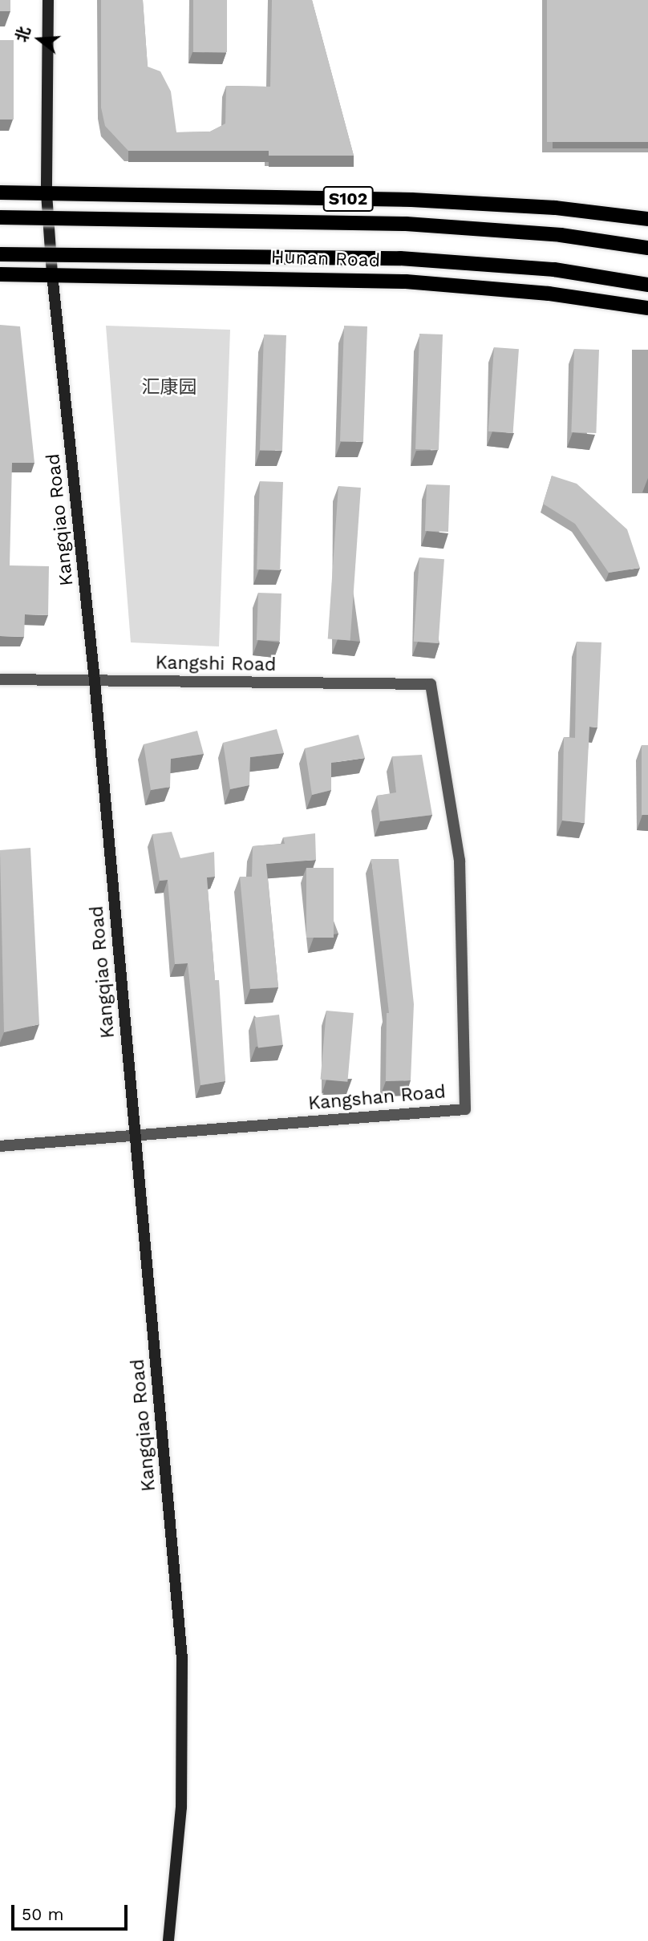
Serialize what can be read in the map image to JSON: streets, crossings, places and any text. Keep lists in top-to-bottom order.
{
  "streets": {
    "main road": ["S102", "Hunan Road", "Kangqiao Road"],
    "street": ["Kangshi Road", "Kangshan Road"]
  },
  "crossings": [
    ["S102", "Kangqiao Road"],
    ["Hunan Road", "Kangqiao Road"],
    ["Kangqiao Road", "Kangshi Road"],
    ["Kangqiao Road", "Kangshan Road"],
    ["Kangshi Road", "Kangshan Road"]
  ],
  "parks": ["汇康园"],
  "scale_bar": "50 m",
  "north": "left"
}
